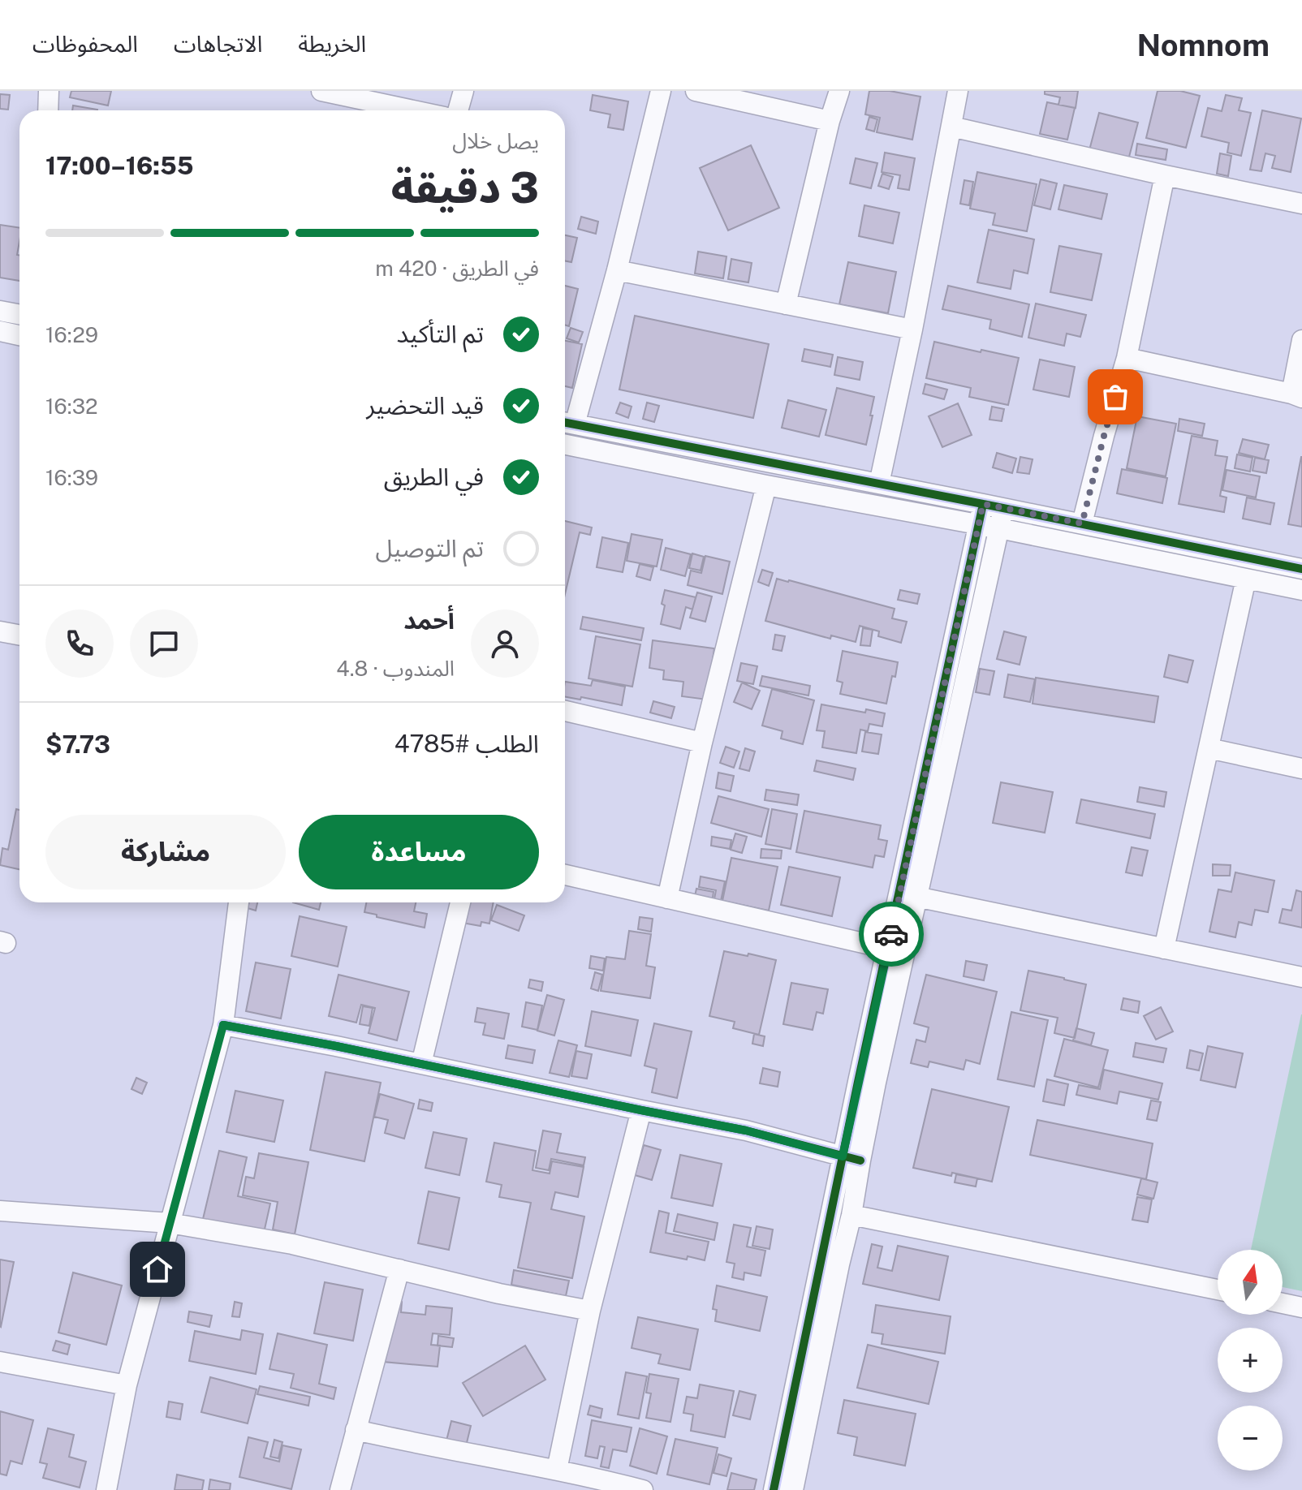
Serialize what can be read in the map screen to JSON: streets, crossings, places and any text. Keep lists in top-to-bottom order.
{
  "north": "top",
  "page": {
    "header": "Nomnom",
    "nav": ["الخريطة", "الاتجاهات", "المحفوظات"],
    "heading": ["3 دقيقة", "يصل خلال", "16:55–17:00"],
    "panel": [
      "أحمد",
      "المندوب · 4.8",
      "الطلب #4785",
      "$7.73"
    ],
    "bar": "في الطريق · 420 m",
    "list": [
      ["تم التأكيد", "16:29"],
      ["قيد التحضير", "16:32"],
      ["في الطريق", "16:39"],
      "تم التوصيل"
    ],
    "buttons": ["مساعدة", "مشاركة"],
    "map_buttons": ["+", "−"]
  }
}
